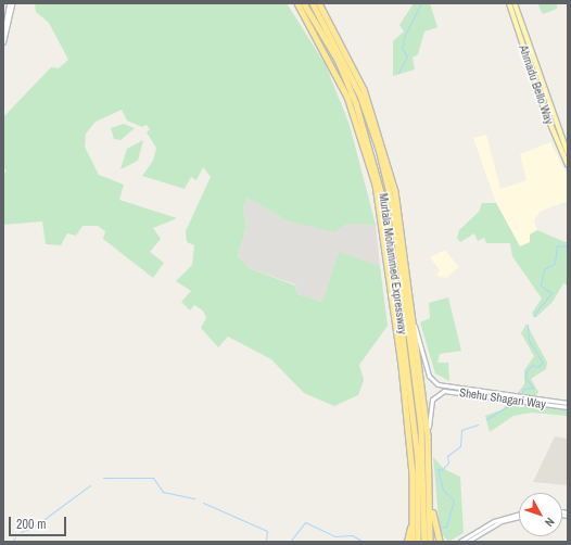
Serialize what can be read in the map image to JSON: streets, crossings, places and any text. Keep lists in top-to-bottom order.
{
  "streets": {
    "highway": ["Murtala Mohammed Expressway"],
    "main road": ["Ahmadu Bello Way", "Shehu Shagari Way"]
  },
  "crossings": [
    ["Murtala Mohammed Expressway", "Shehu Shagari Way"]
  ],
  "scale_bar": "200 m",
  "north": "bottom right"
}
